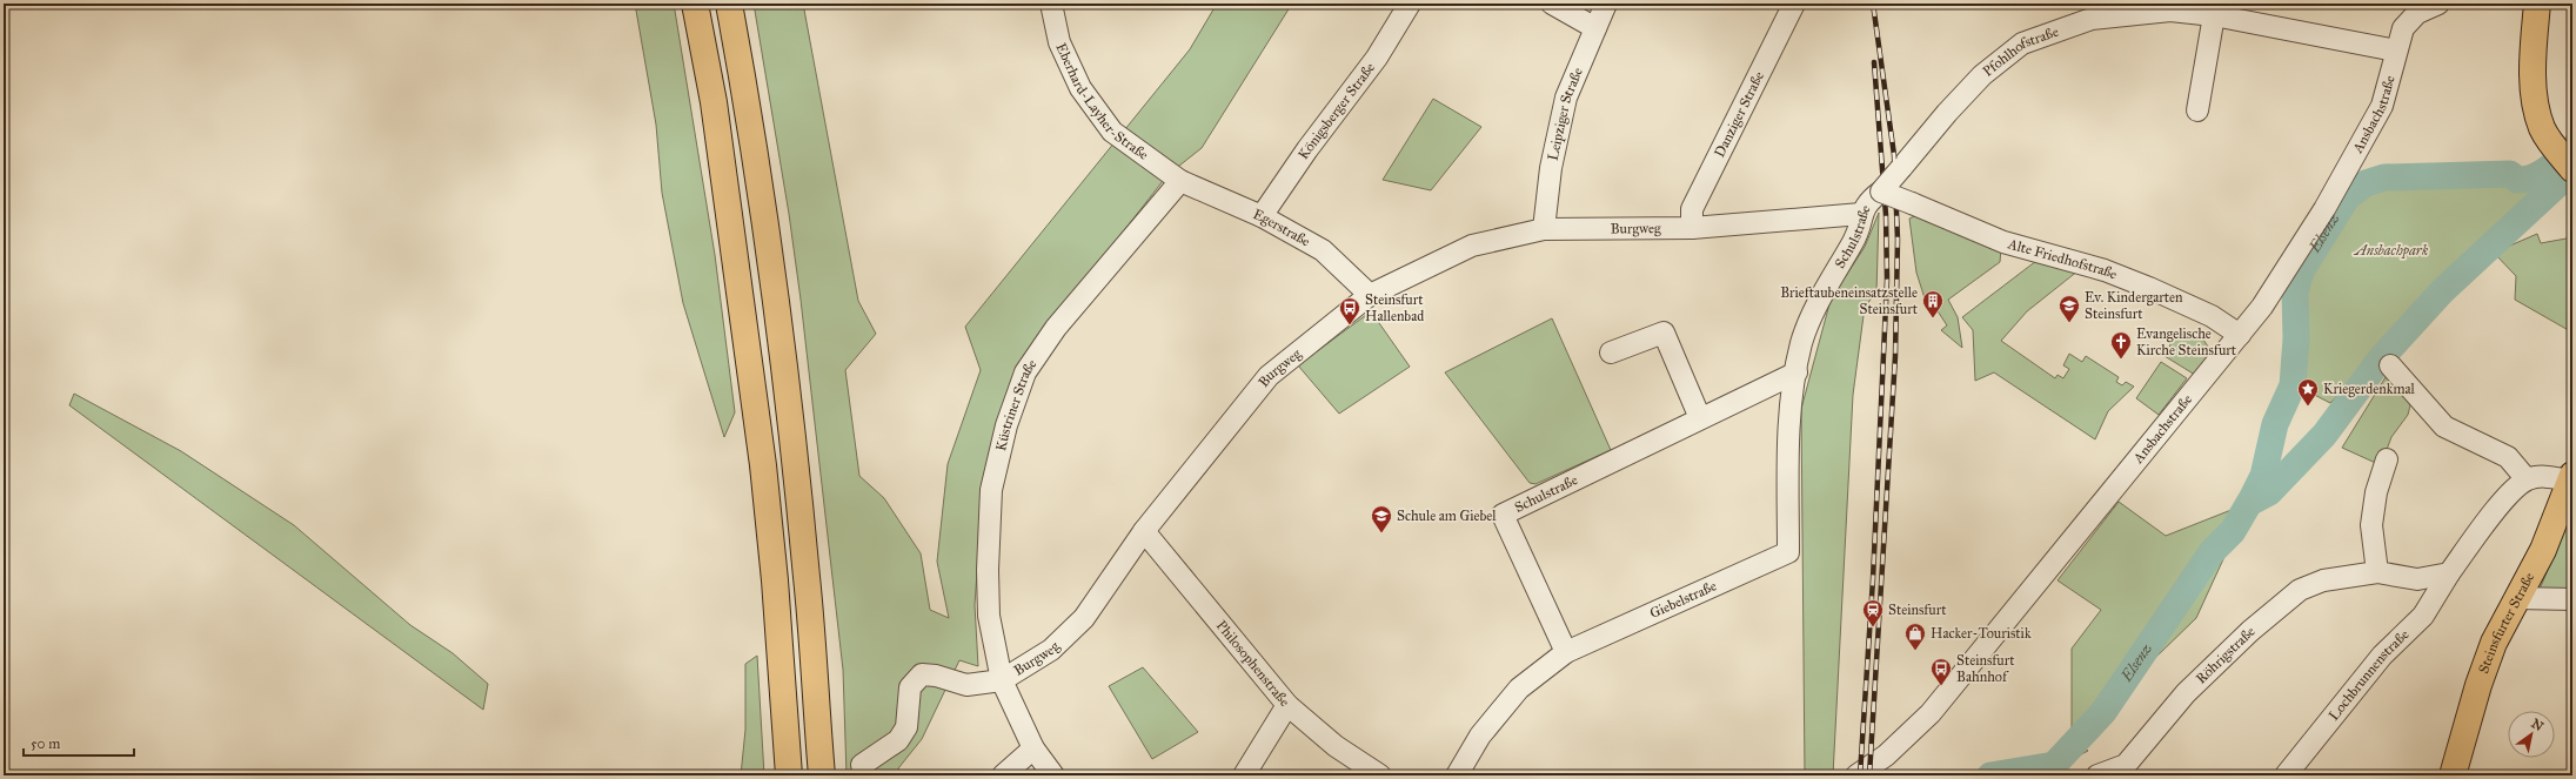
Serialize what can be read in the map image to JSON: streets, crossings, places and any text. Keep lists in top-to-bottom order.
{
  "streets": {
    "main road": ["Steinsfurter Straße"],
    "street": [
      "Pfohlhofstraße",
      "Eberhard-Layher-Straße",
      "Königsberger Straße",
      "Ansbachstraße",
      "Leipziger Straße",
      "Danziger Straße",
      "Egerstraße",
      "Burgweg",
      "Schulstraße",
      "Alte Friedhofstraße",
      "Küstriner Straße",
      "Giebelstraße",
      "Röhrigstraße",
      "Philosophenstraße",
      "Lochbrunnenstraße"
    ]
  },
  "crossings": [
    ["Pfohlhofstraße", "Ansbachstraße"],
    ["Pfohlhofstraße", "Burgweg"],
    ["Pfohlhofstraße", "Schulstraße"],
    ["Pfohlhofstraße", "Alte Friedhofstraße"],
    ["Eberhard-Layher-Straße", "Egerstraße"],
    ["Eberhard-Layher-Straße", "Küstriner Straße"],
    ["Königsberger Straße", "Egerstraße"],
    ["Ansbachstraße", "Alte Friedhofstraße"],
    ["Leipziger Straße", "Burgweg"],
    ["Danziger Straße", "Burgweg"],
    ["Egerstraße", "Burgweg"],
    ["Egerstraße", "Küstriner Straße"],
    ["Burgweg", "Schulstraße"],
    ["Burgweg", "Alte Friedhofstraße"],
    ["Burgweg", "Küstriner Straße"],
    ["Burgweg", "Philosophenstraße"],
    ["Schulstraße", "Alte Friedhofstraße"],
    ["Schulstraße", "Giebelstraße"],
    ["Röhrigstraße", "Lochbrunnenstraße"]
  ],
  "water": ["Elsenz"],
  "parks": ["Ansbachpark"],
  "places": {
    "building": ["Brieftaubeneinsatzstelle Steinsfurt"],
    "school or university": ["Ev. Kindergarten Steinsfurt", "Schule am Giebel"],
    "bus stop": ["Steinsfurt Hallenbad", "Steinsfurt Bahnhof"],
    "church": ["Evangelische Kirche Steinsfurt"],
    "place": ["Kriegerdenkmal"],
    "station": ["Steinsfurt"],
    "shop": ["Hacker-Touristik"]
  },
  "scale_bar": "50 m",
  "north": "top right"
}
